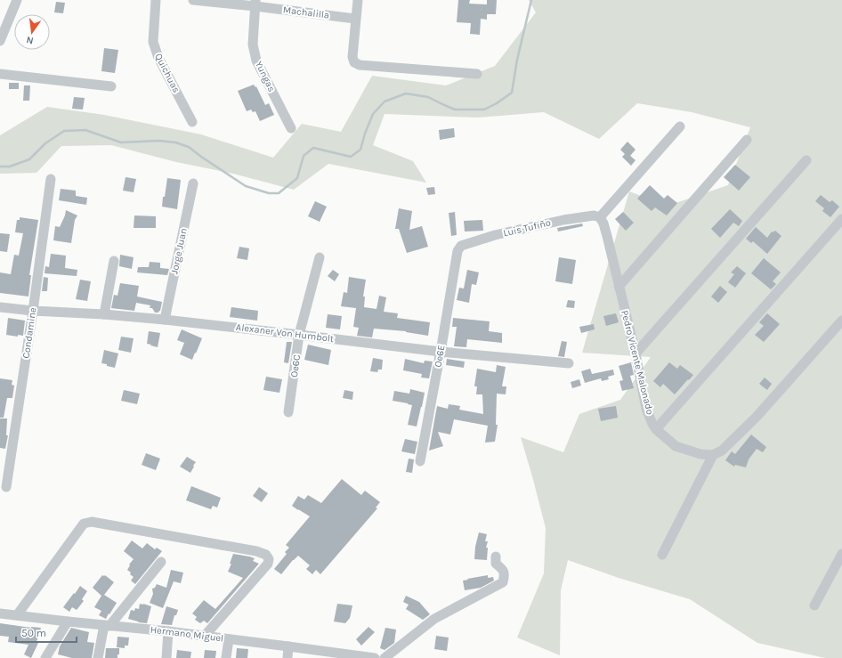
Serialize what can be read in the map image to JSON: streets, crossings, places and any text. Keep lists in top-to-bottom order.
{
  "streets": {
    "street": [
      "Machalilla",
      "Quichuas",
      "Yungas",
      "Luis Tufiño",
      "Jorge Juan",
      "Condamine",
      "Alexaner Von Humbolt",
      "Oe6E",
      "Pedro Vicente Malonado",
      "Oe6C",
      "Hermano Miguel"
    ]
  },
  "crossings": [
    ["Machalilla", "Yungas"],
    ["Luis Tufiño", "Oe6E"],
    ["Luis Tufiño", "Pedro Vicente Malonado"],
    ["Jorge Juan", "Alexaner Von Humbolt"],
    ["Condamine", "Alexaner Von Humbolt"],
    ["Alexaner Von Humbolt", "Oe6E"],
    ["Alexaner Von Humbolt", "Oe6C"]
  ],
  "scale_bar": "50 m",
  "north": "bottom"
}
